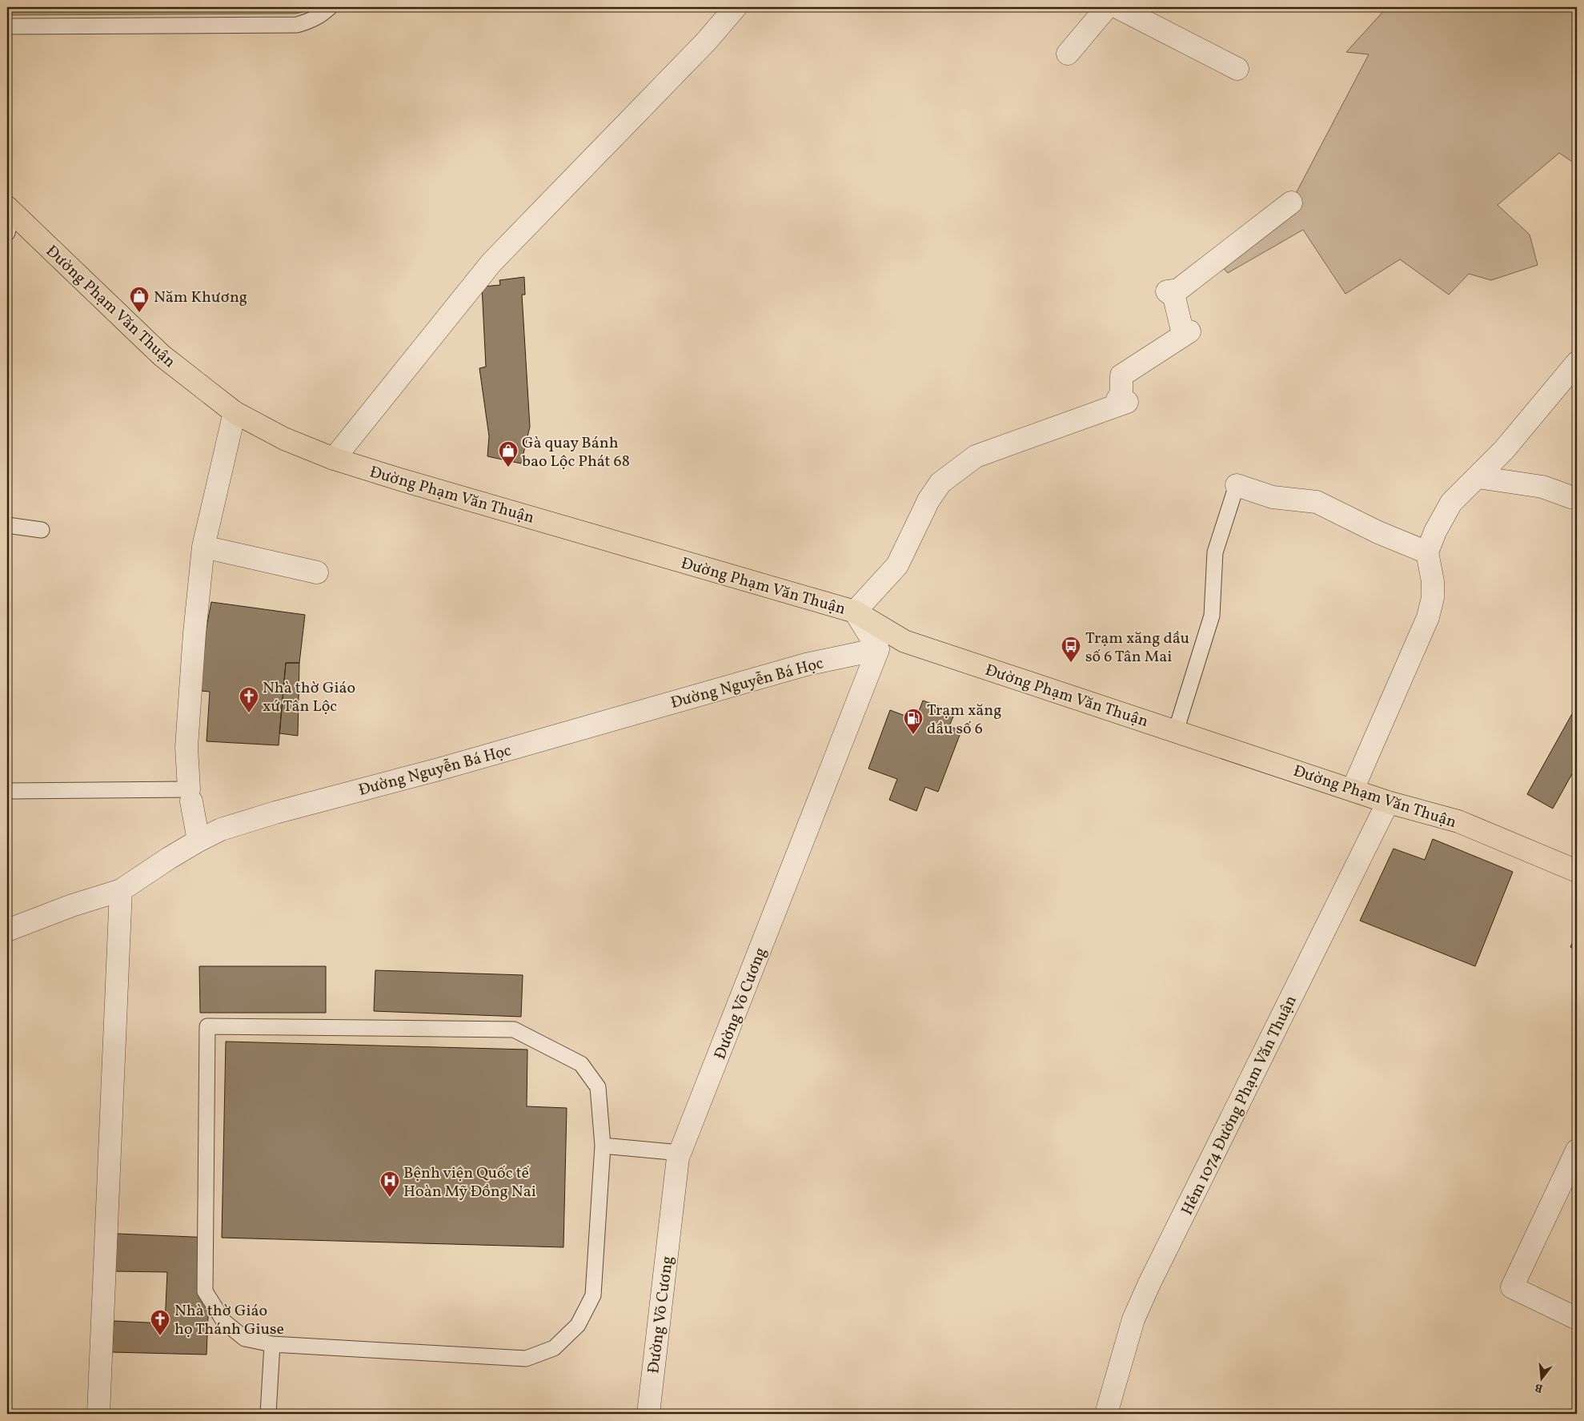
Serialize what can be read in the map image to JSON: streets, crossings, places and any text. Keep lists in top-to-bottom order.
{
  "streets": {
    "main road": ["Đường Phạm Văn Thuận"],
    "street": ["Đường Nguyễn Bá Học", "Đường Võ Cương", "Hẻm 1074 Đường Phạm Văn Thuận"]
  },
  "crossings": [
    ["Đường Phạm Văn Thuận", "Hẻm 1074 Đường Phạm Văn Thuận"],
    ["Đường Nguyễn Bá Học", "Đường Võ Cương"]
  ],
  "places": {
    "shop": ["Năm Khương", "Gà quay Bánh bao Lộc Phát 68"],
    "bus stop": ["Trạm xăng dầu số 6 Tân Mai"],
    "church": ["Nhà thờ Giáo xứ Tân Lộc", "Nhà thờ Giáo họ Thánh Giuse"],
    "fuel station": ["Trạm xăng dầu số 6"],
    "hospital": ["Bệnh viện Quốc tế Hoàn Mỹ Đồng Nai"]
  },
  "north": "bottom"
}
